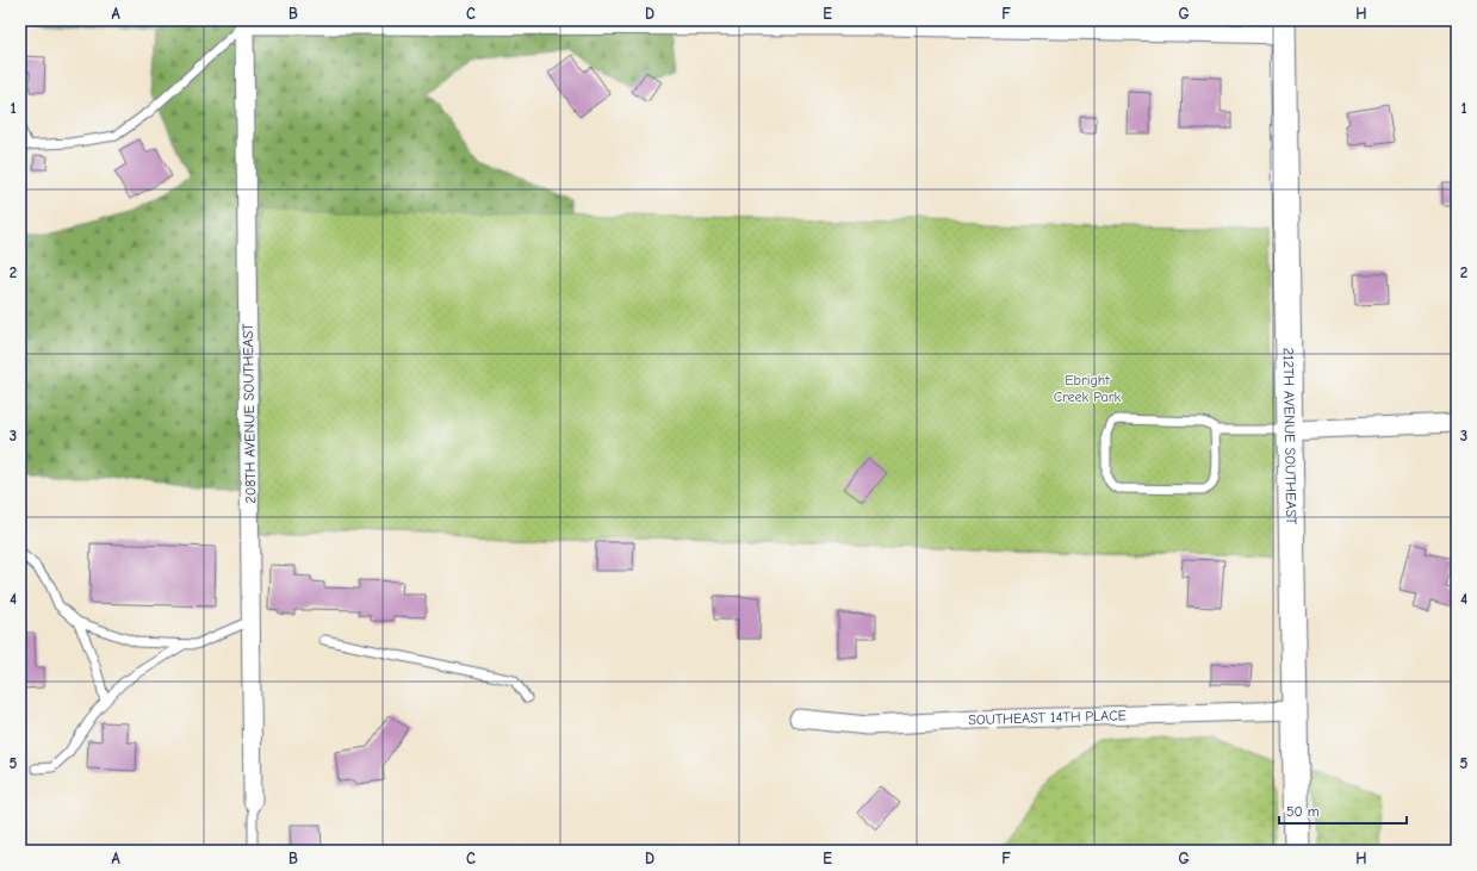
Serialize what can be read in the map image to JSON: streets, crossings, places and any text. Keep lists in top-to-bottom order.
{
  "streets": {
    "street": ["208TH AVENUE SOUTHEAST", "212TH AVENUE SOUTHEAST", "SOUTHEAST 14TH PLACE"]
  },
  "crossings": [
    ["212TH AVENUE SOUTHEAST", "SOUTHEAST 14TH PLACE"]
  ],
  "parks": ["Ebright Creek Park"],
  "scale_bar": "50 m",
  "grid": {
    "columns": [
      "A",
      "B",
      "C",
      "D",
      "E",
      "F",
      "G",
      "H"
    ],
    "rows": [
      "1",
      "2",
      "3",
      "4",
      "5"
    ]
  }
}
